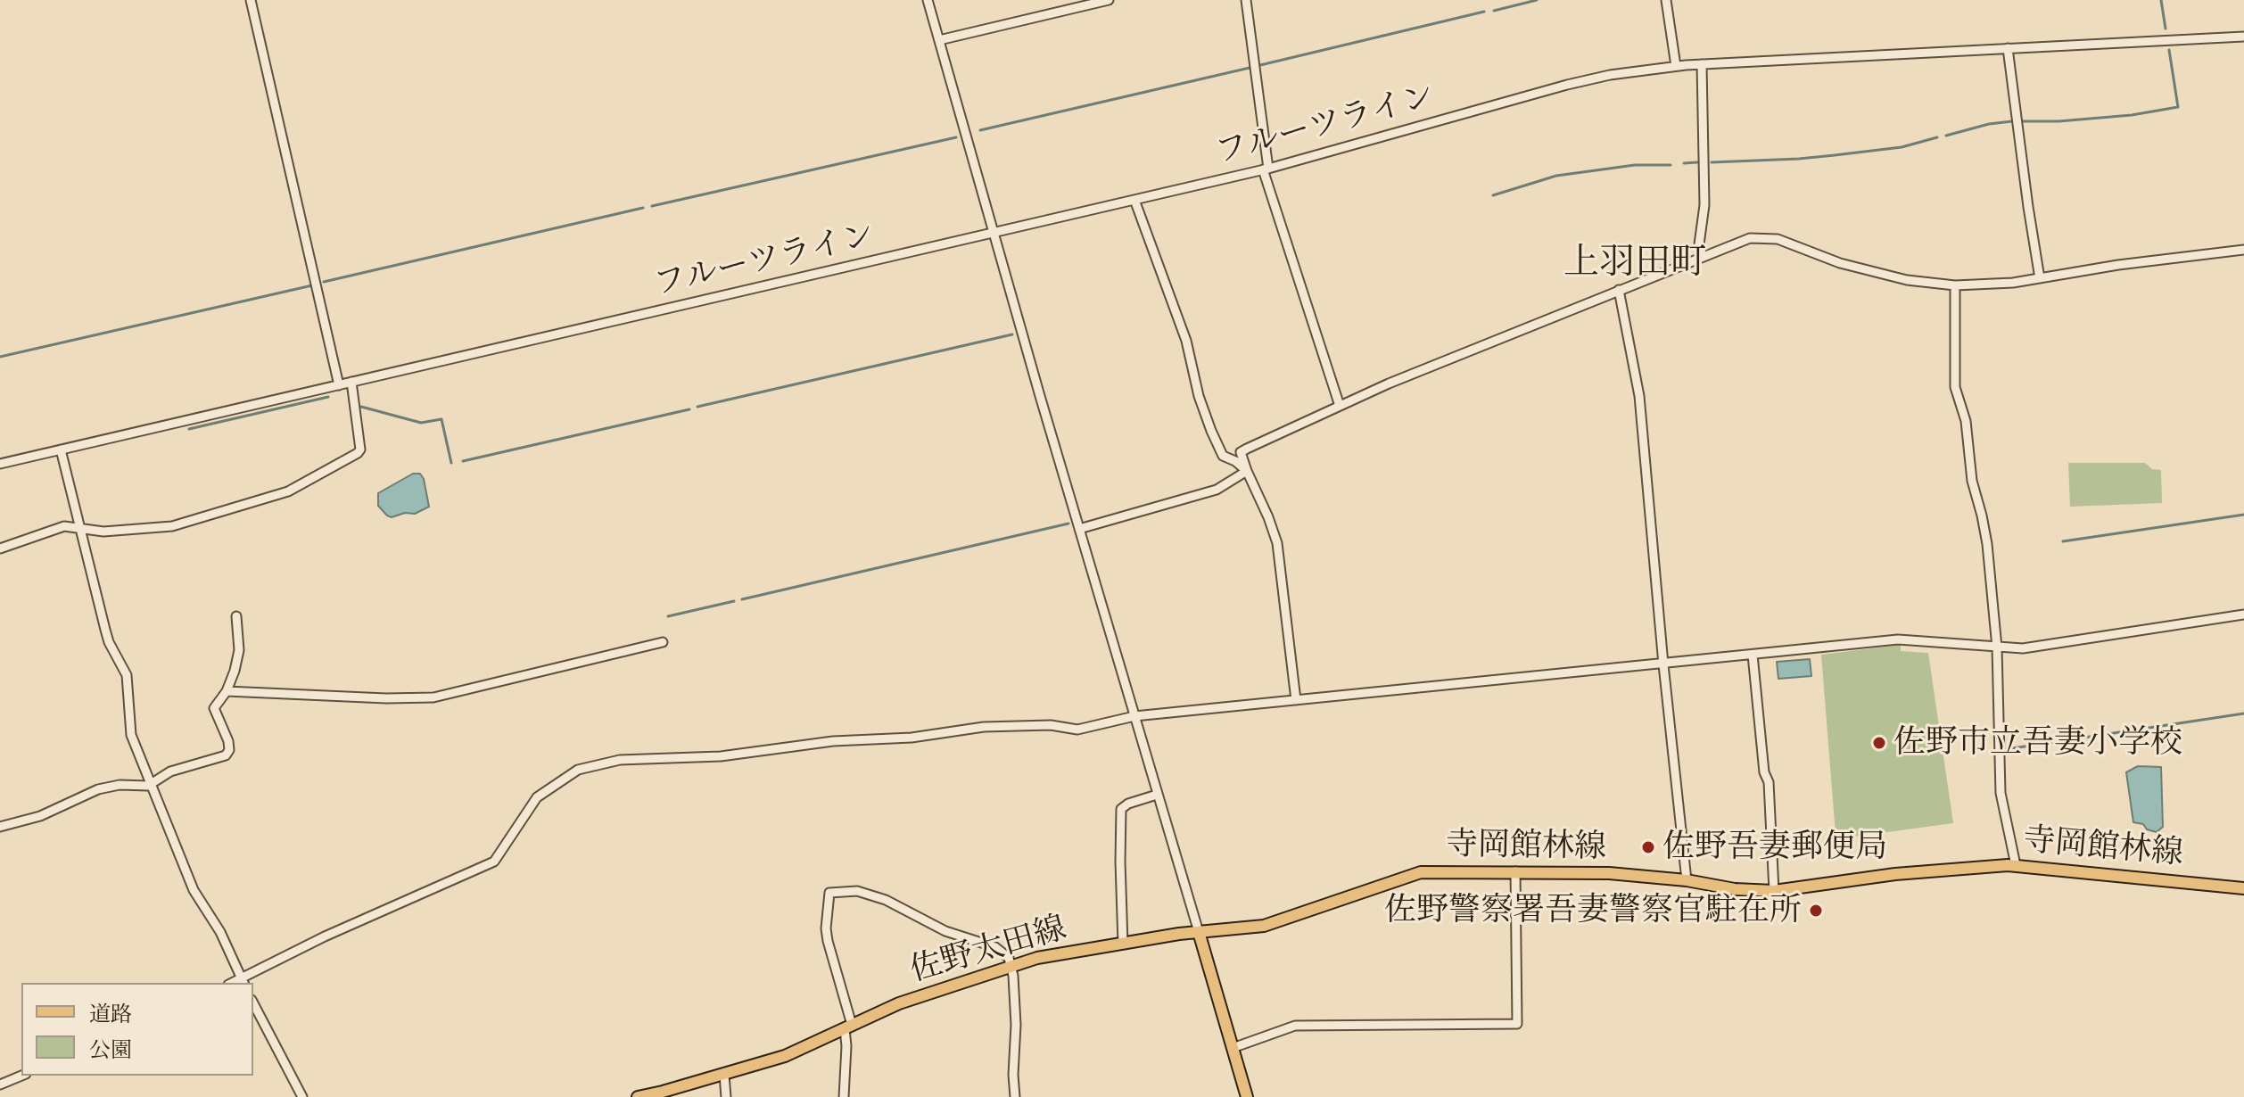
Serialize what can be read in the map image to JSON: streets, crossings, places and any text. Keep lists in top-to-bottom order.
{
  "streets": {
    "main road": ["寺岡館林線", "佐野太田線"],
    "street": ["フルーツライン"]
  },
  "crossings": [
    ["寺岡館林線", "佐野太田線"]
  ],
  "districts": ["上羽田町"],
  "places": ["佐野市立吾妻小学校", "佐野吾妻郵便局", "佐野警察署吾妻警察官駐在所"],
  "legend": ["道路", "公園"]
}
